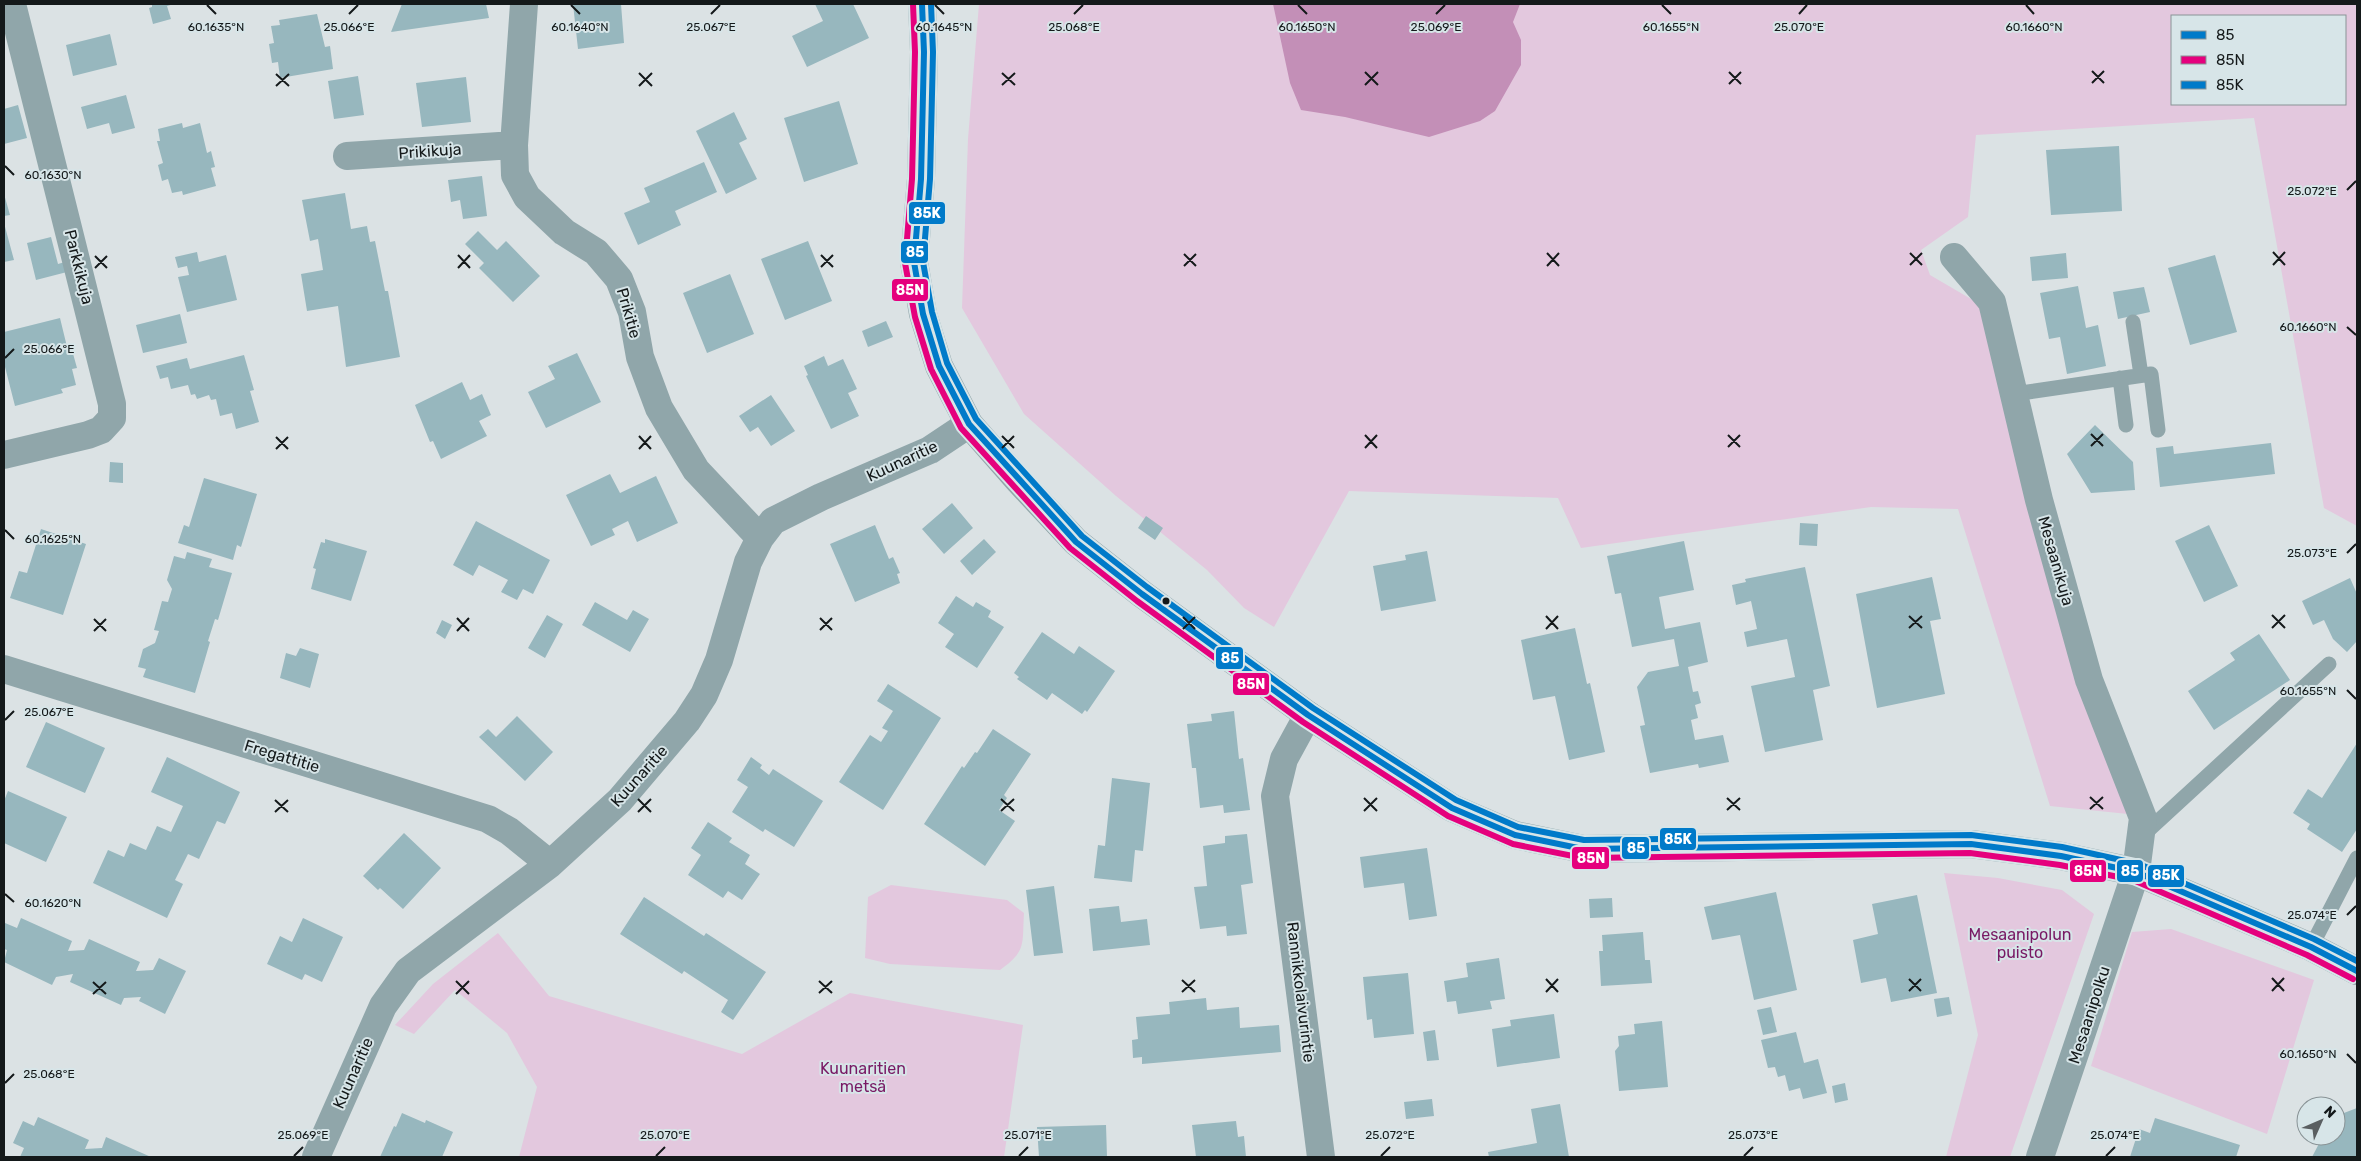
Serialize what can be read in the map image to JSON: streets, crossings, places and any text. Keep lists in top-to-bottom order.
{
  "streets": {
    "street": [
      "Prikikuja",
      "Parkkikuja",
      "Prikitie",
      "Kuunaritie",
      "Mesaanikuja",
      "Fregattitie",
      "Rannikkolaivurintie",
      "Mesaanipolku"
    ]
  },
  "crossings": [
    ["Prikikuja", "Prikitie"],
    ["Prikitie", "Kuunaritie"],
    ["Kuunaritie", "Fregattitie"],
    ["Mesaanikuja", "Mesaanipolku"]
  ],
  "parks": ["Mesaanipolun puisto", "Kuunaritien metsä"],
  "lines": ["transit line 85", "transit line 85N", "transit line 85K"],
  "legend": ["85", "85N", "85K"],
  "north": "top right",
  "coordinates": [
    "60.1635°N",
    "25.066°E",
    "60.1640°N",
    "25.067°E",
    "60.1645°N",
    "25.068°E",
    "60.1650°N",
    "25.069°E",
    "60.1655°N",
    "25.070°E",
    "60.1660°N",
    "60.1630°N",
    "25.072°E",
    "60.1625°N",
    "25.073°E",
    "60.1620°N",
    "25.074°E",
    "25.071°E"
  ]
}
